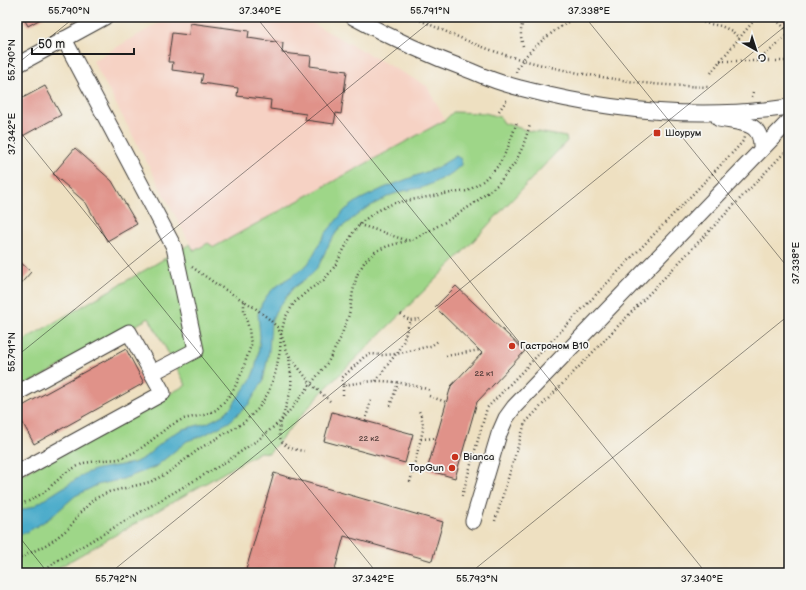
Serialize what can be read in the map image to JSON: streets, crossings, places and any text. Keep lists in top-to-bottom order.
{
  "places": {
    "transit": ["Шоурум"],
    "other": ["Гастроном B10", "Bianca", "TopGun"]
  },
  "house_numbers": ["22 к1", "22 к2"],
  "scale_bar": "50 m",
  "north": "bottom right",
  "coordinates": [
    "55.790°N",
    "37.340°E",
    "55.791°N",
    "37.338°E",
    "37.342°E",
    "55.792°N",
    "55.793°N"
  ]
}
